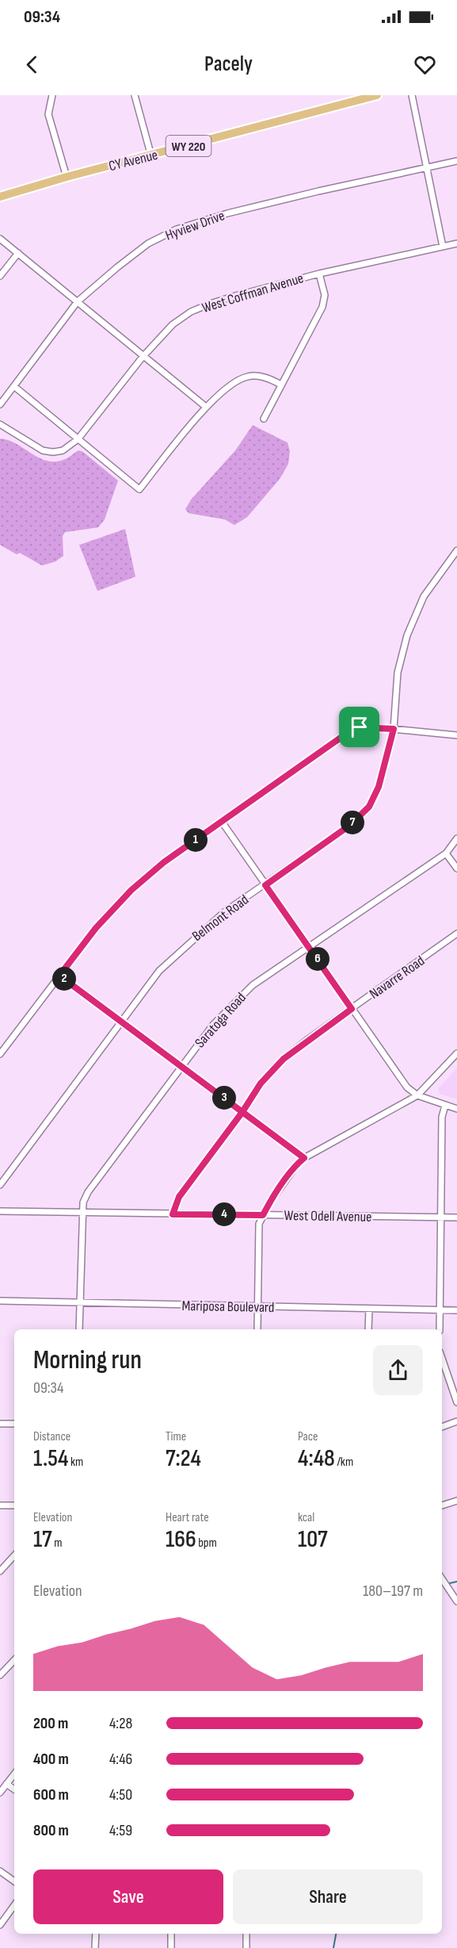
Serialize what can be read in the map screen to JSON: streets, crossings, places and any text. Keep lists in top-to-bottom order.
{
  "streets": {
    "main road": ["WY 220", "CY Avenue"],
    "street": [
      "Hyview Drive",
      "West Coffman Avenue",
      "Belmont Road",
      "Navarre Road",
      "Saratoga Road",
      "West Odell Avenue",
      "Mariposa Boulevard"
    ]
  },
  "crossings": [
    ["Navarre Road", "West Odell Avenue"],
    ["Saratoga Road", "West Odell Avenue"],
    ["Saratoga Road", "Mariposa Boulevard"]
  ],
  "page": {
    "status": "09:34",
    "header": "Pacely",
    "pins": [
      "7",
      "1",
      "6",
      "2",
      "3",
      "4"
    ],
    "heading": ["Morning run", "09:34"],
    "stats": [
      ["Distance", "1.54 km"],
      ["Time", "7:24"],
      ["Pace", "4:48 /km"],
      ["Elevation", "17 m"],
      ["Heart rate", "166 bpm"],
      ["kcal", "107"]
    ],
    "chart": ["Elevation", "180–197 m"],
    "list": [
      {
        "name": "200 m",
        "note": "4:28"
      },
      {
        "name": "400 m",
        "note": "4:46"
      },
      {
        "name": "600 m",
        "note": "4:50"
      },
      {
        "name": "800 m",
        "note": "4:59"
      }
    ],
    "buttons": ["Save", "Share"]
  }
}
